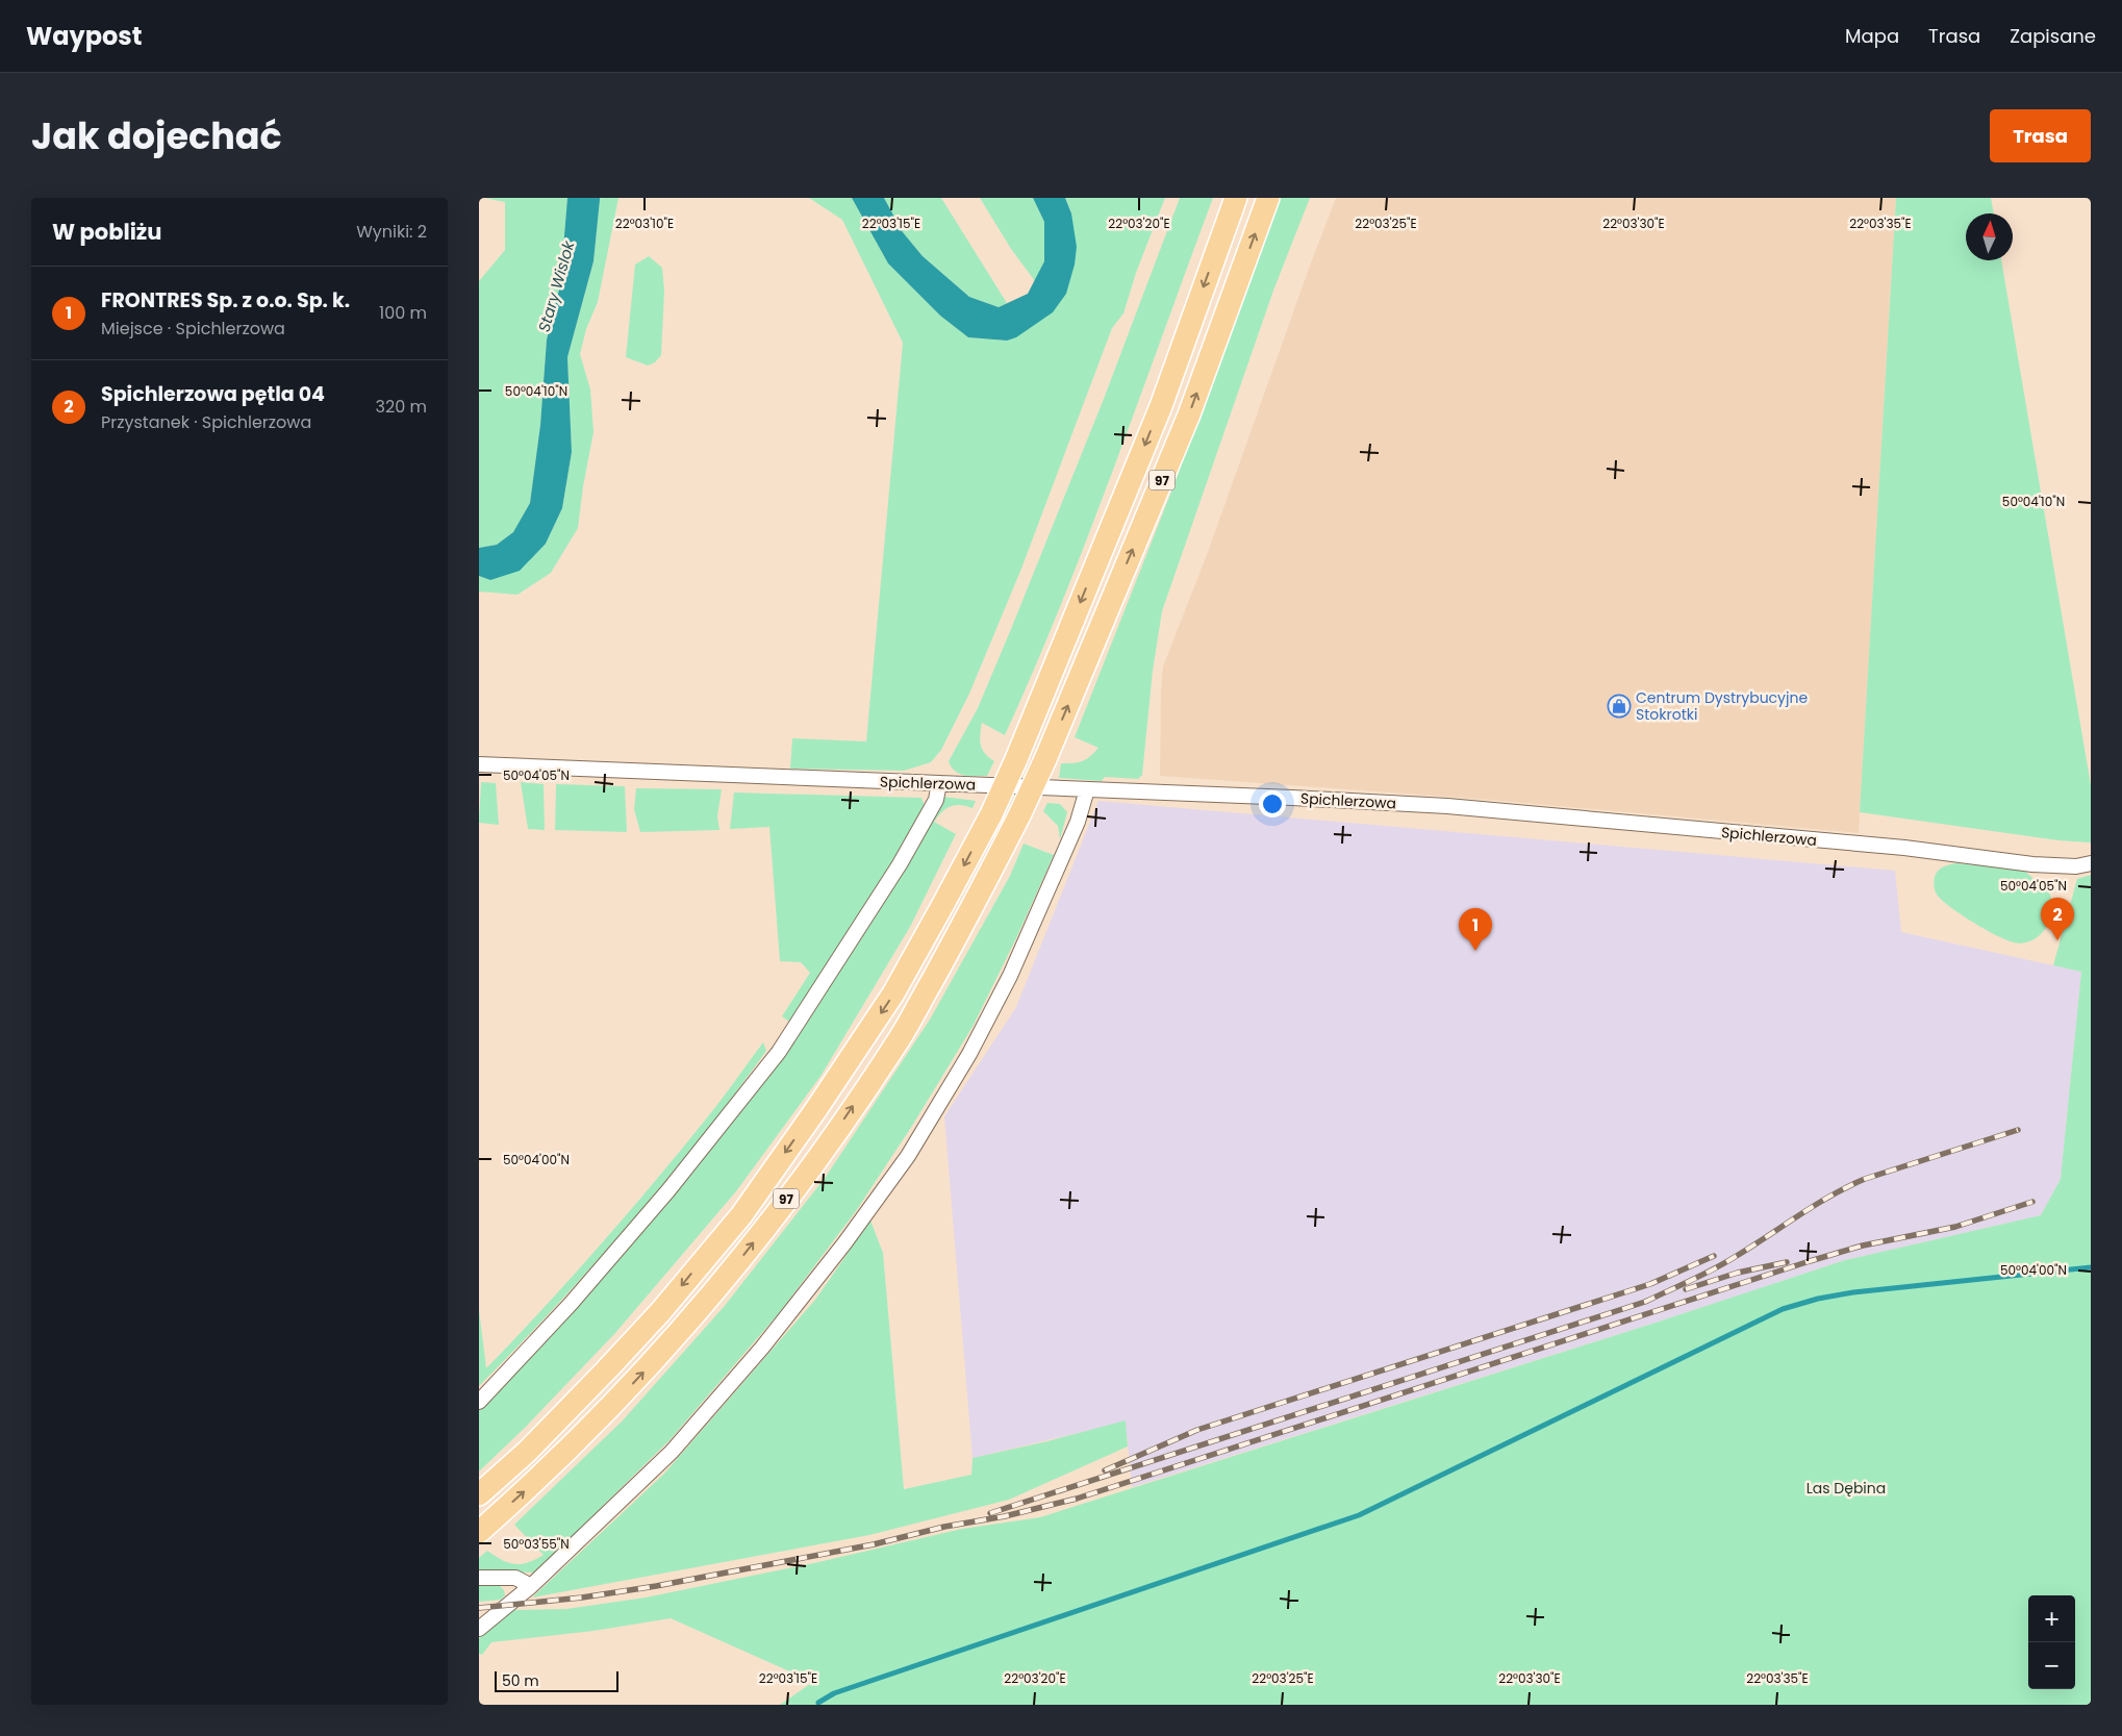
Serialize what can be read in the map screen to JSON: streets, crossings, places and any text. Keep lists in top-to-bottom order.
{
  "streets": {
    "main road": ["97"],
    "street": ["Spichlerzowa"]
  },
  "water": ["Stary Wislok"],
  "parks": ["Las Dębina"],
  "places": {
    "shop": ["Centrum Dystrybucyjne Stokrotki"]
  },
  "scale_bar": "50 m",
  "north": "top",
  "page": {
    "header": "Waypost",
    "nav": ["Mapa", "Trasa", "Zapisane"],
    "title": "Jak dojechać",
    "buttons": "Trasa",
    "heading": ["W pobliżu", "Wyniki: 2"],
    "list": [
      {
        "mark": "1",
        "name": "FRONTRES Sp. z o.o. Sp. k.",
        "note": "Miejsce · Spichlerzowa",
        "value": "100 m"
      },
      {
        "mark": "2",
        "name": "Spichlerzowa pętla 04",
        "note": "Przystanek · Spichlerzowa",
        "value": "320 m"
      }
    ],
    "pins": ["2", "1"],
    "map_buttons": ["+", "−"],
    "scale": "50 m"
  },
  "coordinates": [
    "22°03'10\"E",
    "22°03'15\"E",
    "22°03'20\"E",
    "22°03'25\"E",
    "22°03'30\"E",
    "22°03'35\"E",
    "50°04'10\"N",
    "50°04'05\"N",
    "50°04'00\"N",
    "50°03'55\"N"
  ]
}
